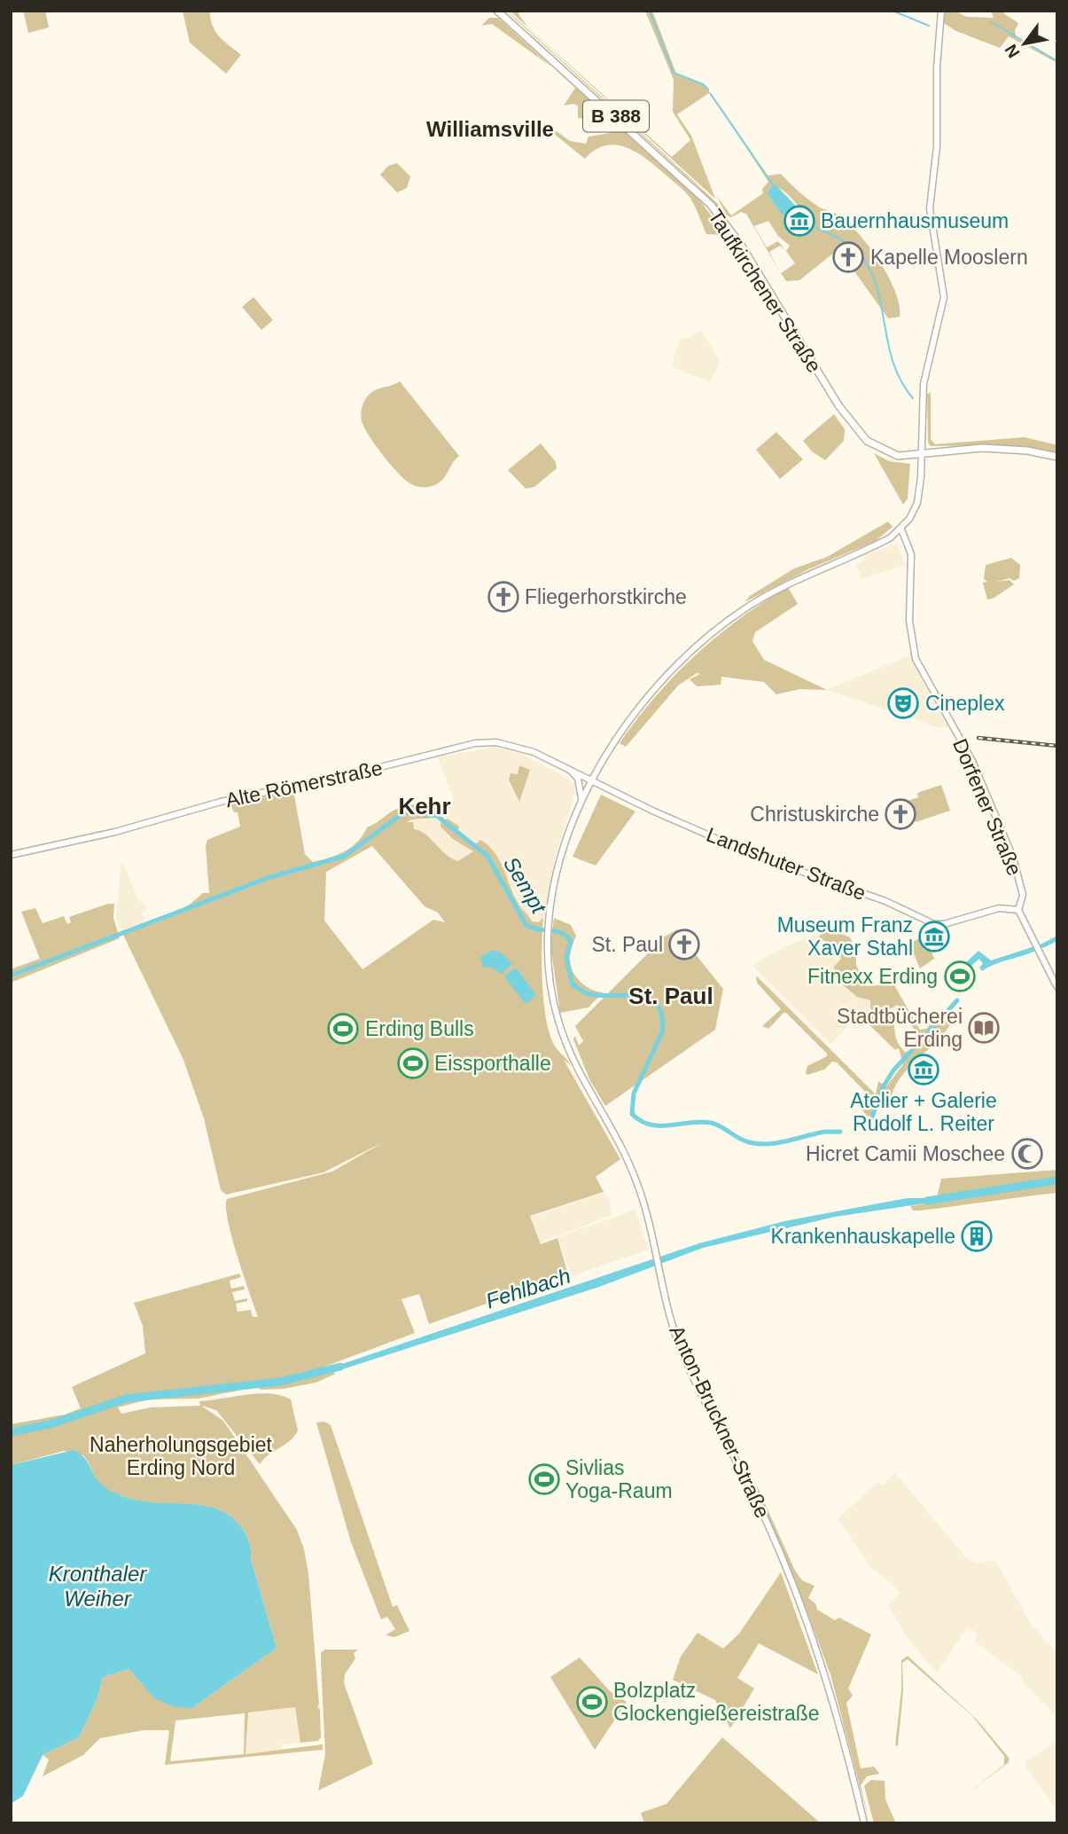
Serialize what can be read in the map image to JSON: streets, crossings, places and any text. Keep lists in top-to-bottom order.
{
  "streets": {
    "main road": [
      "B 388",
      "Taufkirchener Straße",
      "Alte Römerstraße",
      "Dorfener Straße",
      "Landshuter Straße",
      "Anton-Bruckner-Straße"
    ]
  },
  "crossings": [
    ["B 388", "Taufkirchener Straße"],
    ["B 388", "Anton-Bruckner-Straße"],
    ["Taufkirchener Straße", "Anton-Bruckner-Straße"],
    ["Alte Römerstraße", "Landshuter Straße"],
    ["Alte Römerstraße", "Anton-Bruckner-Straße"],
    ["Dorfener Straße", "Landshuter Straße"],
    ["Dorfener Straße", "Anton-Bruckner-Straße"],
    ["Landshuter Straße", "Anton-Bruckner-Straße"]
  ],
  "districts": ["Williamsville", "Kehr", "St. Paul"],
  "water": ["Sempt", "Fehlbach", "Kronthaler Weiher"],
  "parks": ["Naherholungsgebiet Erding Nord"],
  "places": {
    "museum": ["Bauernhausmuseum", "Museum Franz Xaver Stahl", "Atelier + Galerie Rudolf L. Reiter"],
    "church": [
      "Kapelle Mooslern",
      "Fliegerhorstkirche",
      "Christuskirche",
      "St. Paul"
    ],
    "theatre": ["Cineplex"],
    "sports": [
      "Fitnexx Erding",
      "Erding Bulls",
      "Eissporthalle",
      "Sivlias Yoga-Raum",
      "Bolzplatz Glockengießereistraße"
    ],
    "library": ["Stadtbücherei Erding"],
    "mosque": ["Hicret Camii Moschee"],
    "building": ["Krankenhauskapelle"]
  },
  "north": "bottom left"
}
